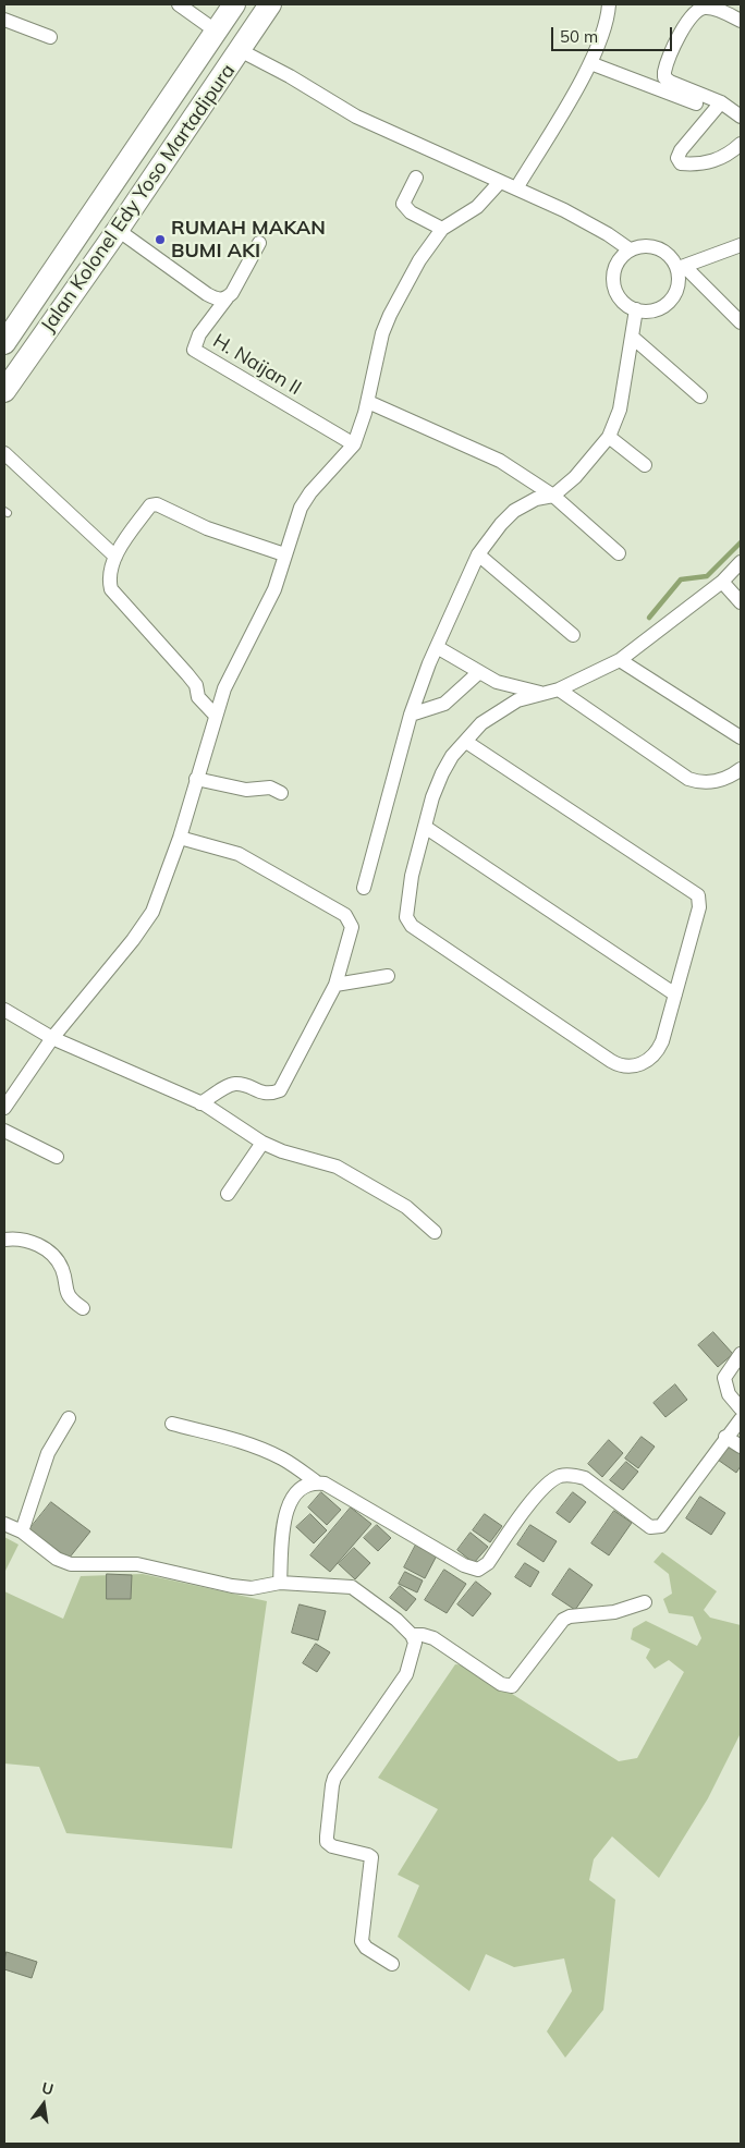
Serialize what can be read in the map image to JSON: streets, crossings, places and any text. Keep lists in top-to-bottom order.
{
  "streets": {
    "main road": ["Jalan Kolonel Edy Yoso Martadipura"],
    "street": ["H. Naijan II"]
  },
  "places": ["RUMAH MAKAN BUMI AKI"],
  "scale_bar": "50 m",
  "north": "top"
}
